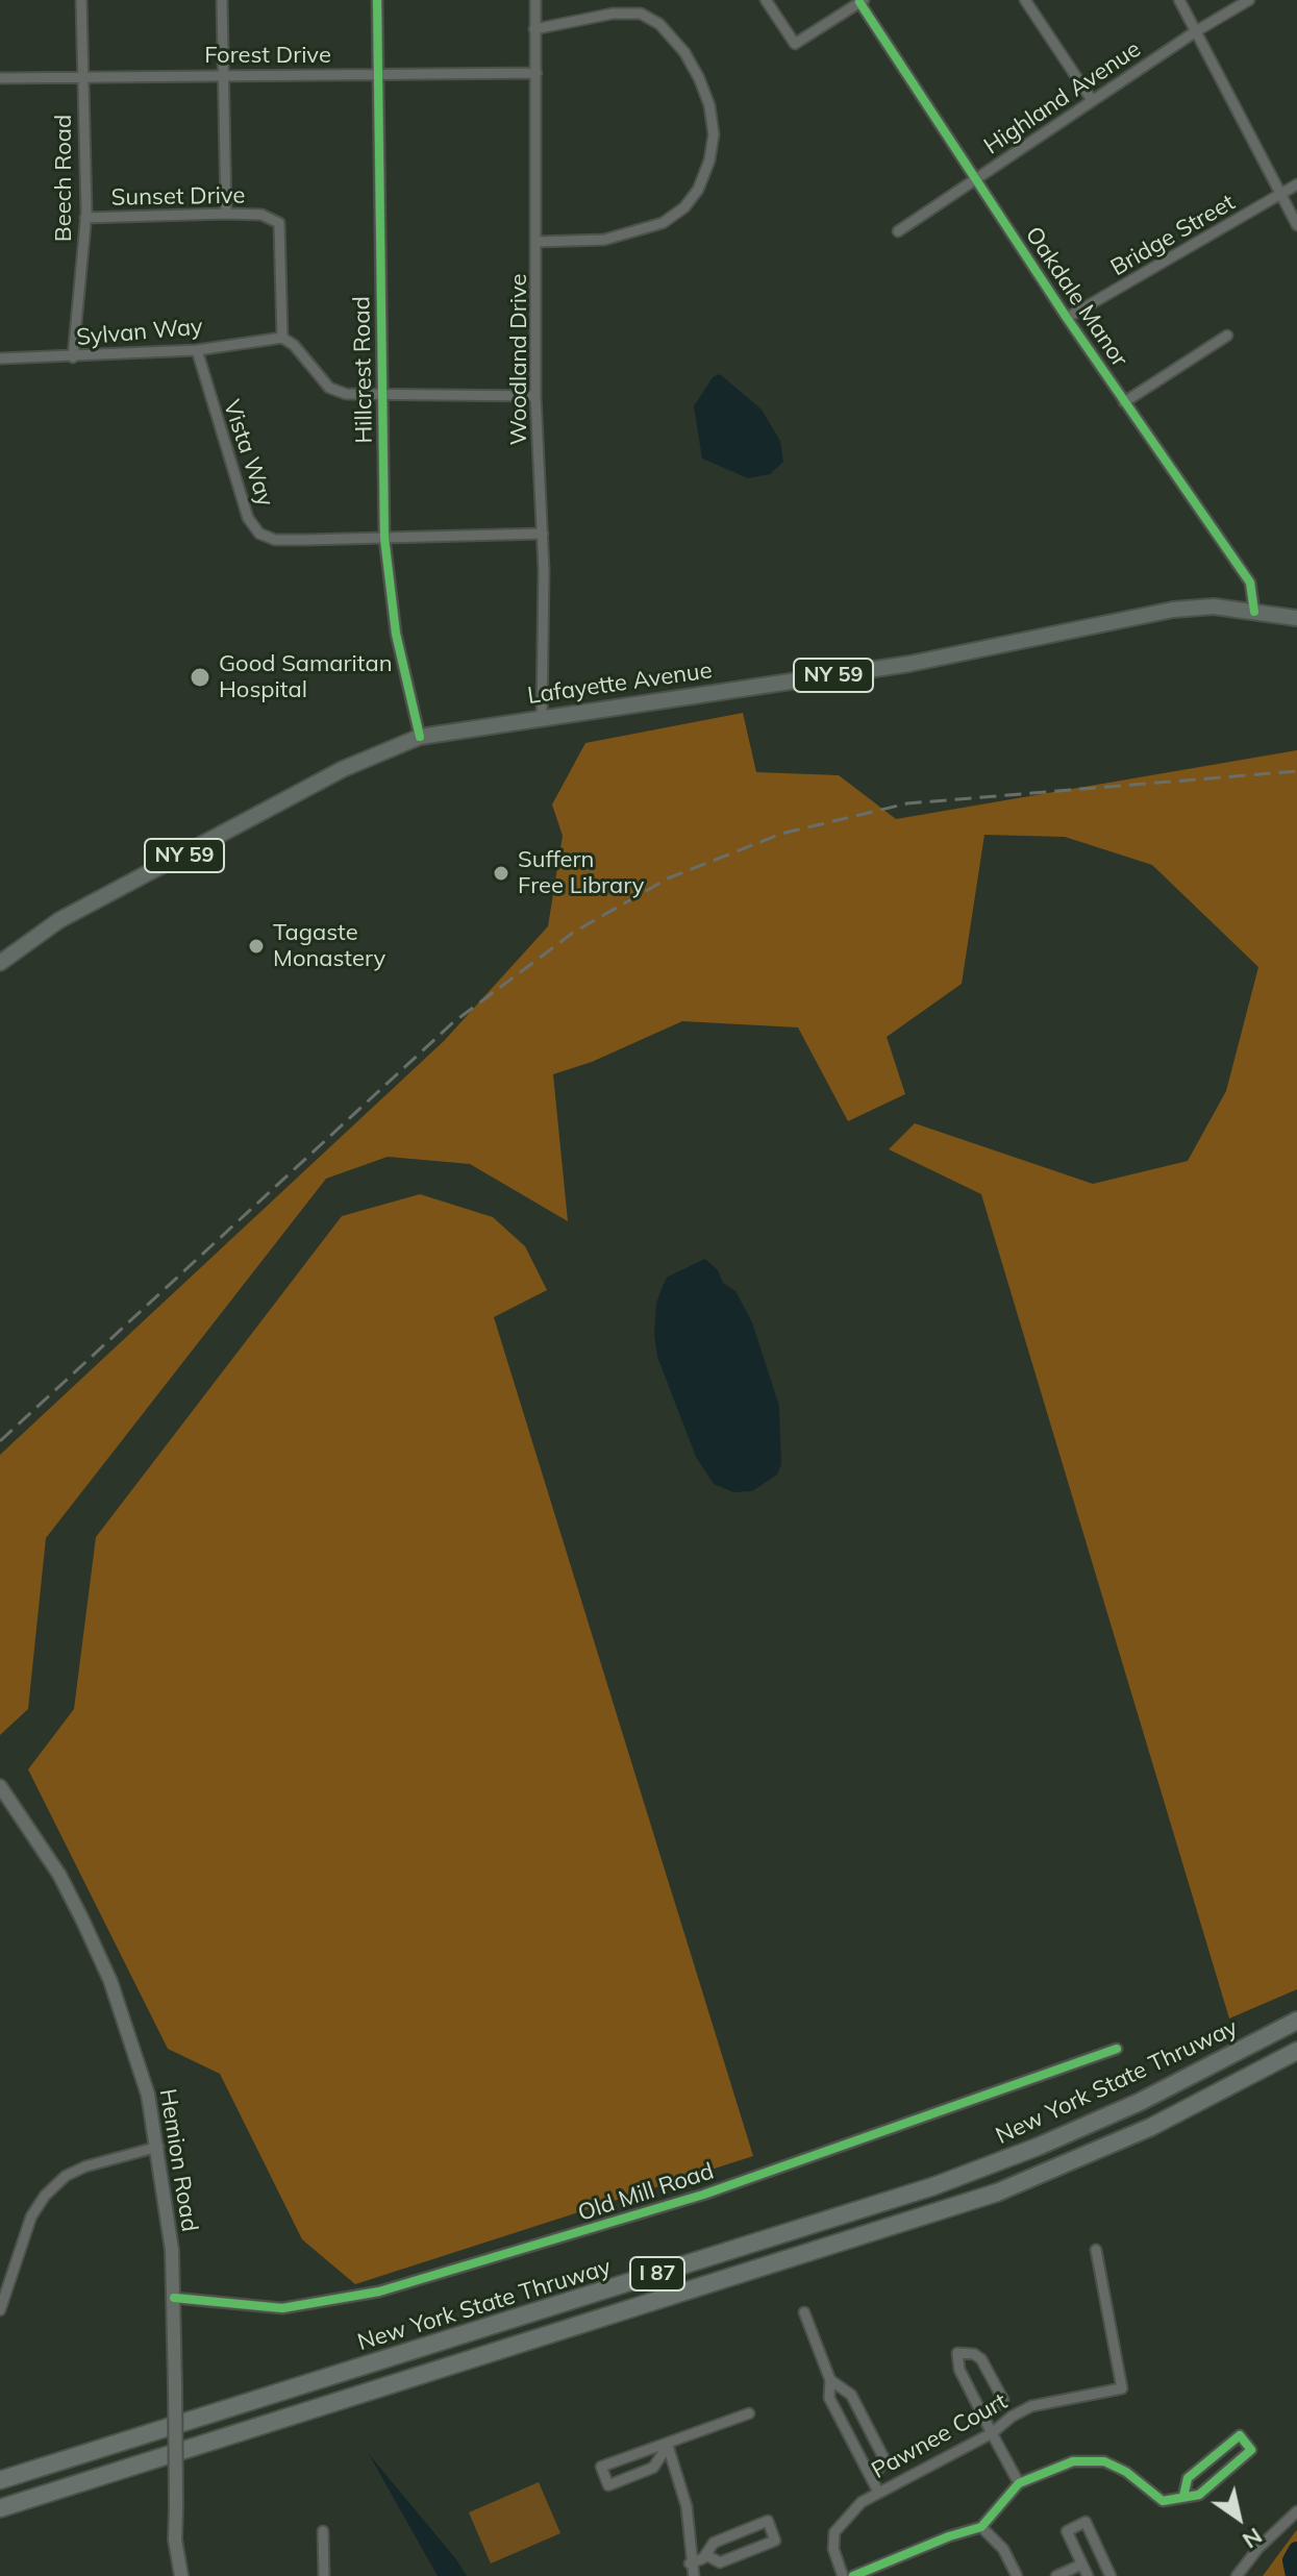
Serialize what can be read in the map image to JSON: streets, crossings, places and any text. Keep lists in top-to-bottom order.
{
  "streets": {
    "highway": ["New York State Thruway", "I 87"],
    "main road": ["NY 59", "Lafayette Avenue"],
    "street": [
      "Forest Drive",
      "Highland Avenue",
      "Beech Road",
      "Sunset Drive",
      "Bridge Street",
      "Oakdale Manor",
      "Sylvan Way",
      "Woodland Drive",
      "Hillcrest Road",
      "Vista Way",
      "Hemion Road",
      "Old Mill Road",
      "Pawnee Court"
    ]
  },
  "crossings": [
    ["Forest Drive", "Beech Road"],
    ["Forest Drive", "Woodland Drive"],
    ["Forest Drive", "Hillcrest Road"],
    ["Highland Avenue", "Oakdale Manor"],
    ["Beech Road", "Sunset Drive"],
    ["Beech Road", "Sylvan Way"],
    ["Sunset Drive", "Sylvan Way"],
    ["Bridge Street", "Oakdale Manor"],
    ["Oakdale Manor", "Lafayette Avenue"],
    ["Sylvan Way", "Vista Way"],
    ["Woodland Drive", "Vista Way"],
    ["Woodland Drive", "Lafayette Avenue"],
    ["Hillcrest Road", "Vista Way"],
    ["Hillcrest Road", "Lafayette Avenue"],
    ["Hemion Road", "Old Mill Road"]
  ],
  "places": ["Good Samaritan Hospital", "Suffern Free Library", "Tagaste Monastery"],
  "north": "bottom right"
}
